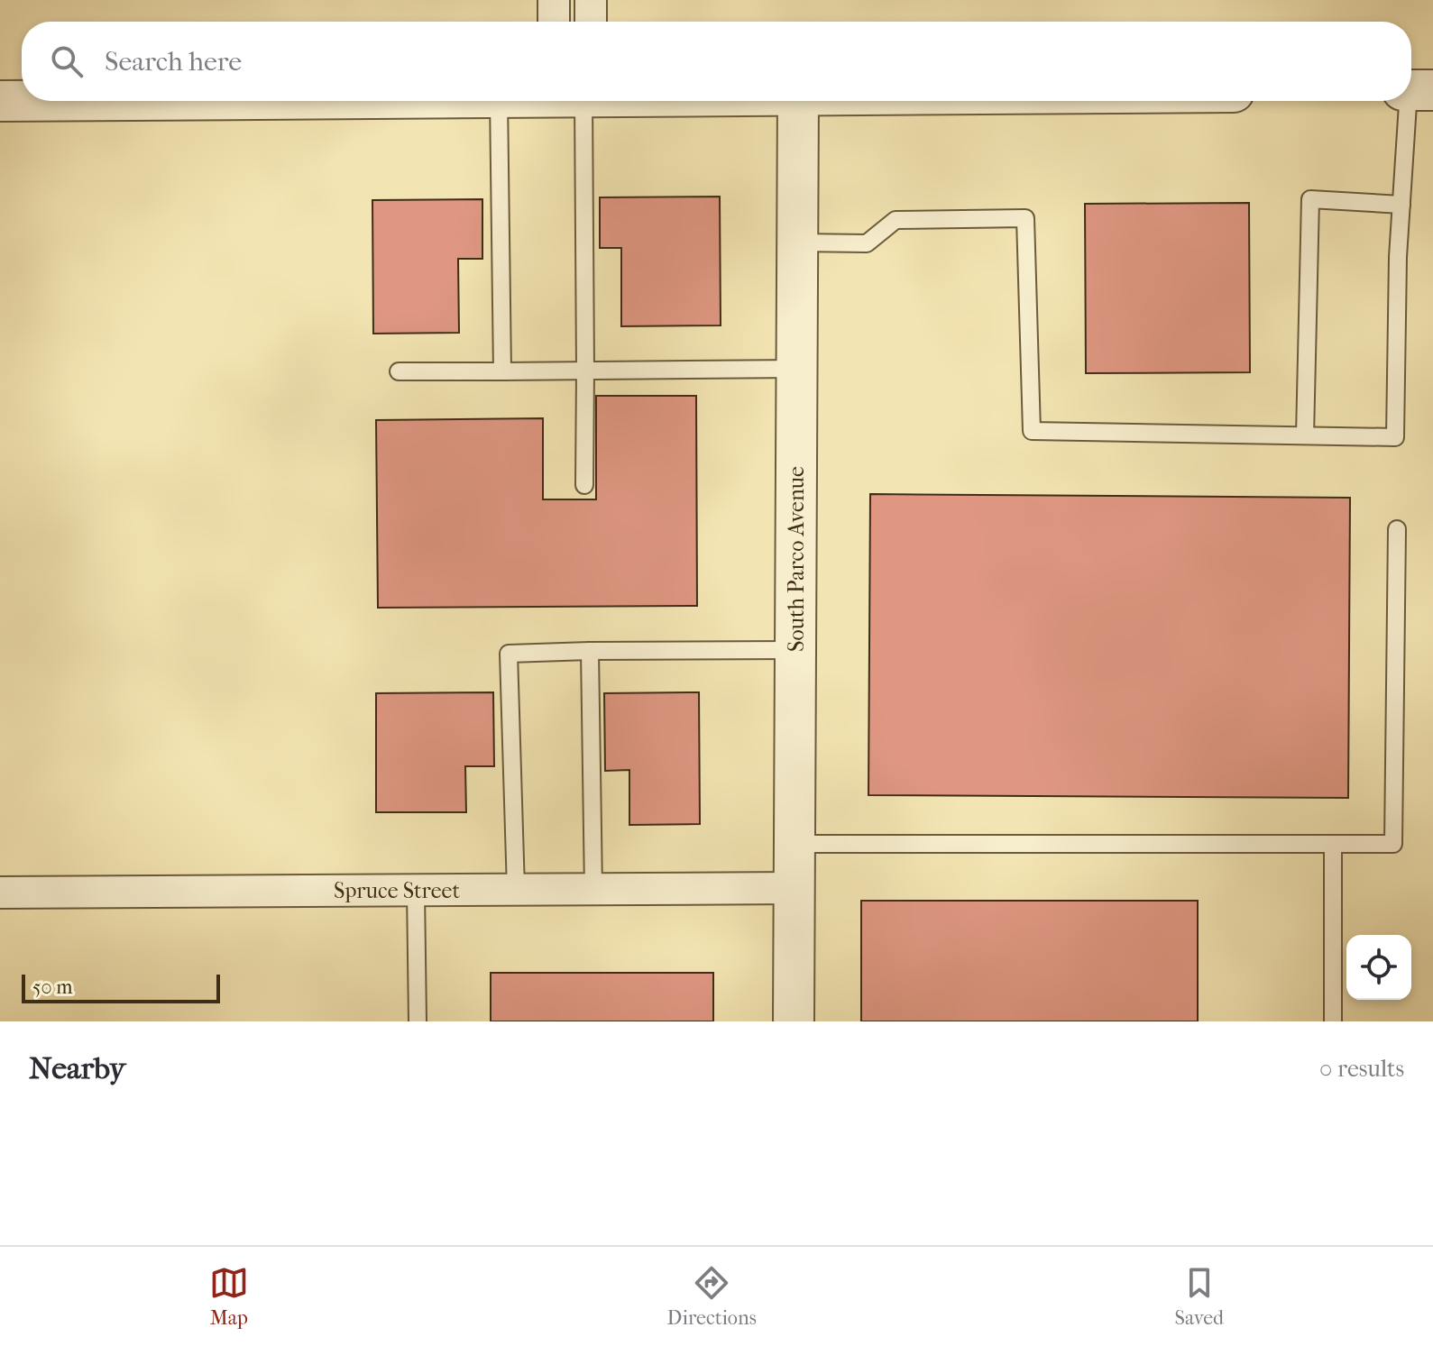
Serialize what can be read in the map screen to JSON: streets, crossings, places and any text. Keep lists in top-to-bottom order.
{
  "streets": {
    "street": ["South Parco Avenue", "Spruce Street"]
  },
  "crossings": [
    ["South Parco Avenue", "Spruce Street"]
  ],
  "scale_bar": "50 m",
  "page": {
    "search": "Search here",
    "scale": "50 m",
    "heading": ["Nearby", "0 results"],
    "nav": ["Map", "Directions", "Saved"]
  }
}
